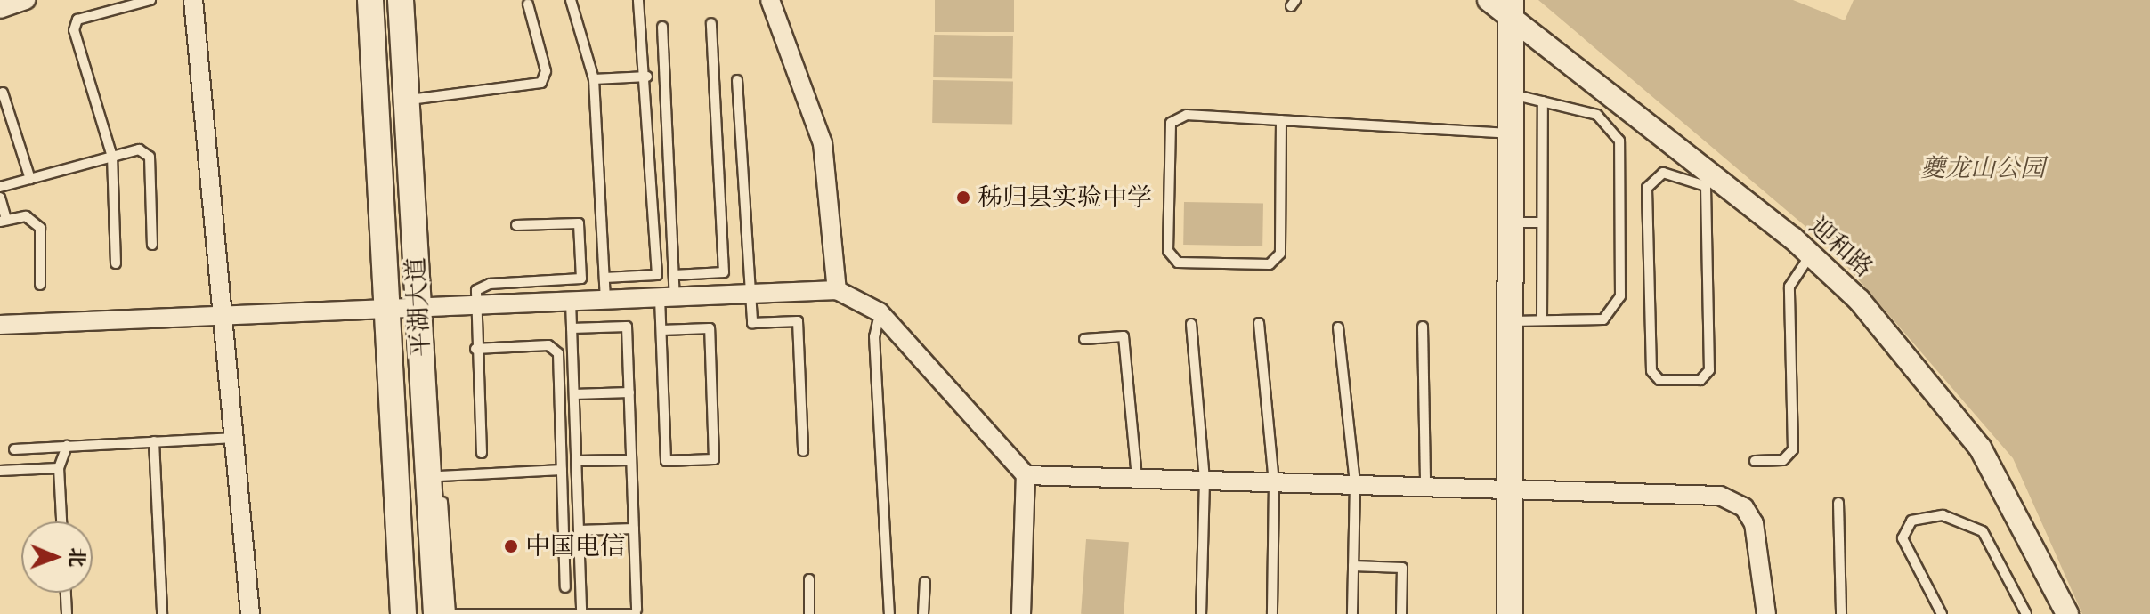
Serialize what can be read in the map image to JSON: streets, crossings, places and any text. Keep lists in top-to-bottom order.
{
  "streets": {
    "main road": ["平湖大道"],
    "street": ["迎和路"]
  },
  "parks": ["夔龙山公园"],
  "places": ["秭归县实验中学", "中国电信"],
  "north": "right"
}
